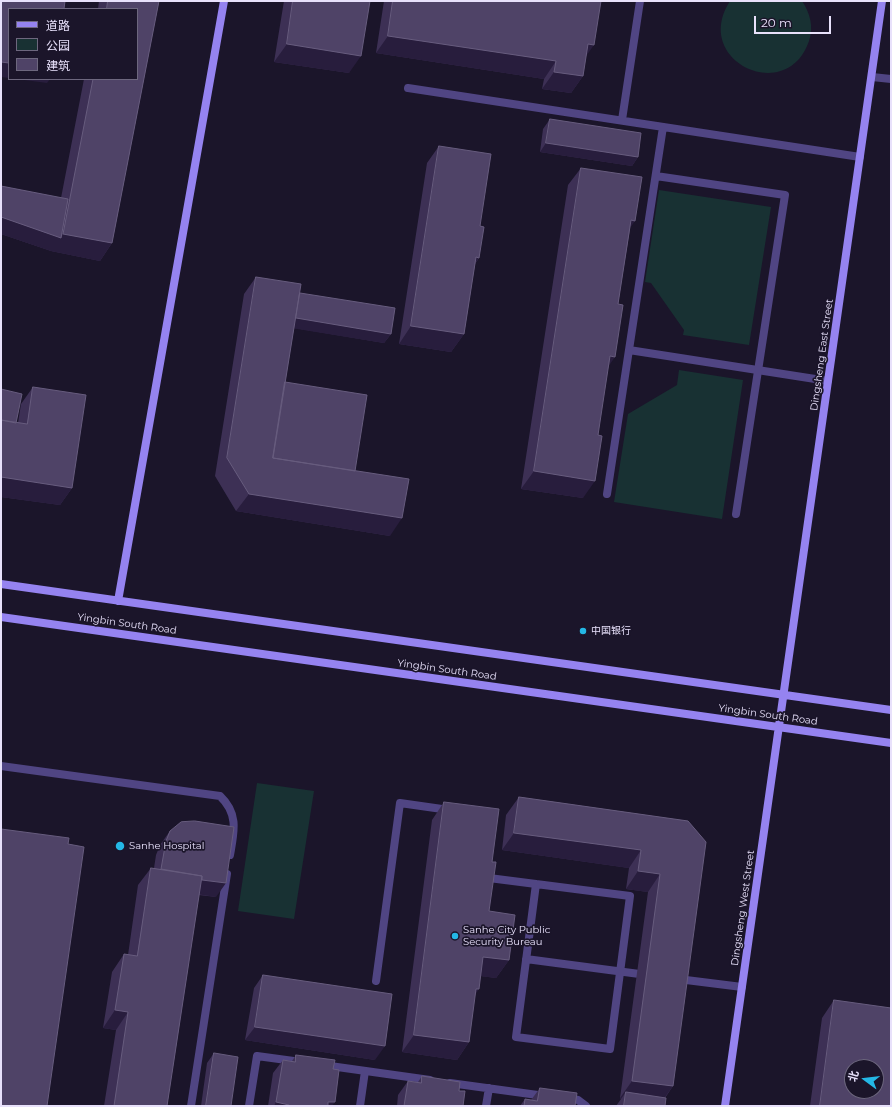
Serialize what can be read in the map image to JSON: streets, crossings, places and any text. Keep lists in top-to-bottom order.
{
  "streets": {
    "main road": ["Dingsheng East Street", "Yingbin South Road", "Dingsheng West Street"]
  },
  "crossings": [
    ["Dingsheng East Street", "Dingsheng West Street"],
    ["Yingbin South Road", "Dingsheng West Street"]
  ],
  "places": ["中国银行", "Sanhe Hospital", "Sanhe City Public Security Bureau"],
  "legend": ["道路", "公园", "建筑"],
  "scale_bar": "20 m",
  "north": "left"
}
